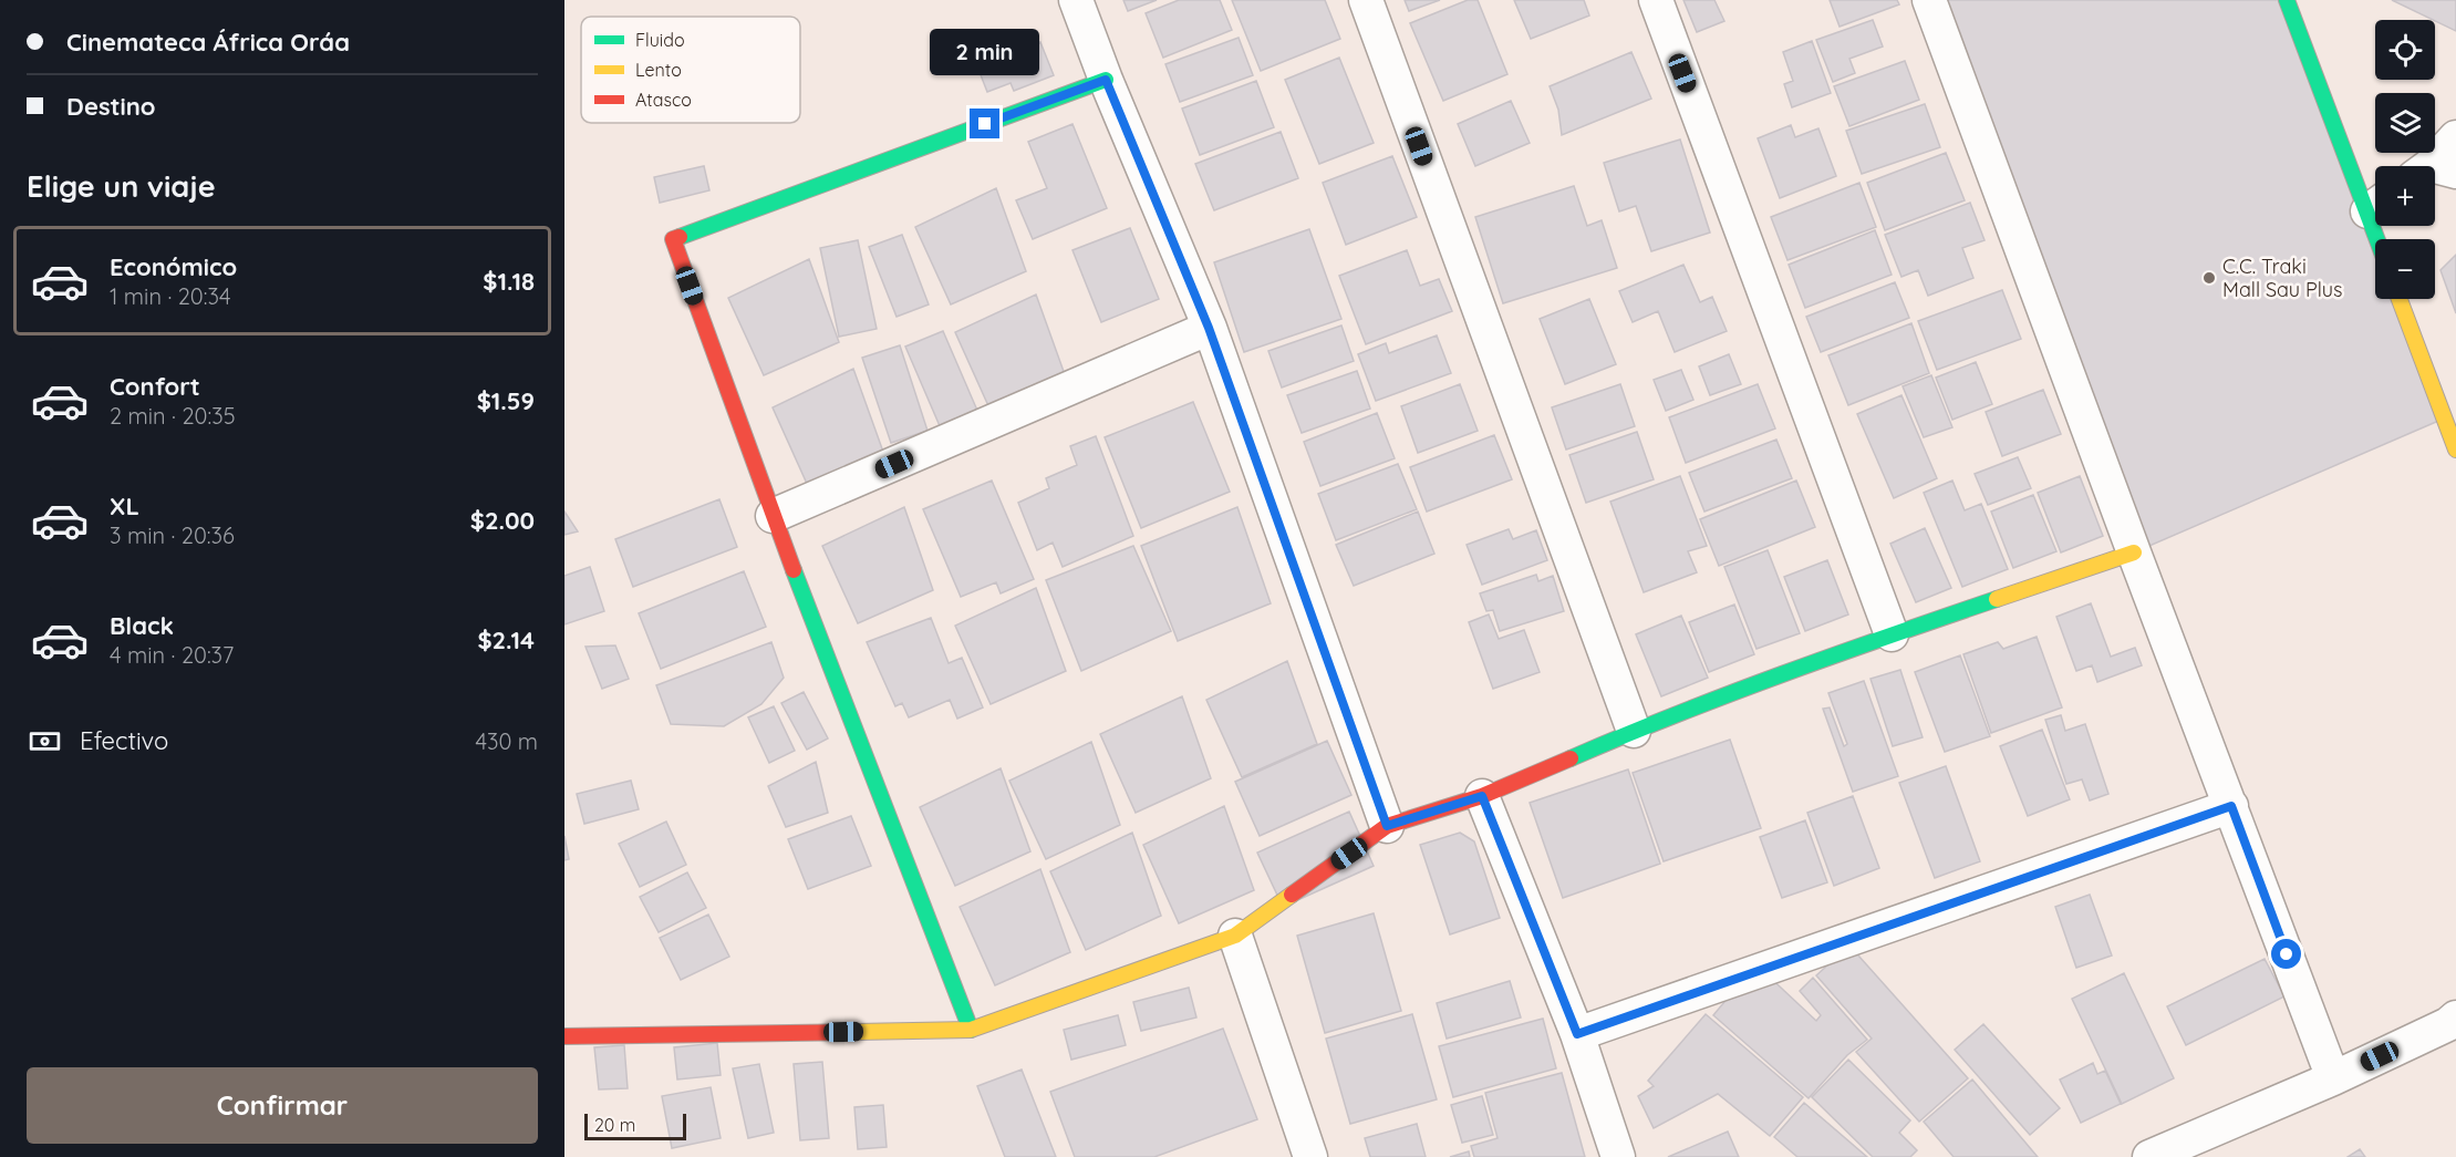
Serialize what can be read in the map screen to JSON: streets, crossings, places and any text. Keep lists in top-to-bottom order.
{
  "places": ["C.C. Traki Mall Sau Plus"],
  "legend": ["Fluido", "Lento", "Atasco"],
  "scale_bar": "20 m",
  "page": {
    "banner": ["Cinemateca África Oráa", "Destino"],
    "map_buttons": ["+", "−"],
    "bubble": "2 min",
    "heading": "Elige un viaje",
    "list": [
      {
        "name": "Económico",
        "note": "1 min · 20:34",
        "value": "$1.18"
      },
      {
        "name": "Confort",
        "note": "2 min · 20:35",
        "value": "$1.59"
      },
      {
        "name": "XL",
        "note": "3 min · 20:36",
        "value": "$2.00"
      },
      {
        "name": "Black",
        "note": "4 min · 20:37",
        "value": "$2.14"
      }
    ],
    "pay": ["Efectivo", "430 m"],
    "buttons": "Confirmar",
    "scale": "20 m"
  }
}
